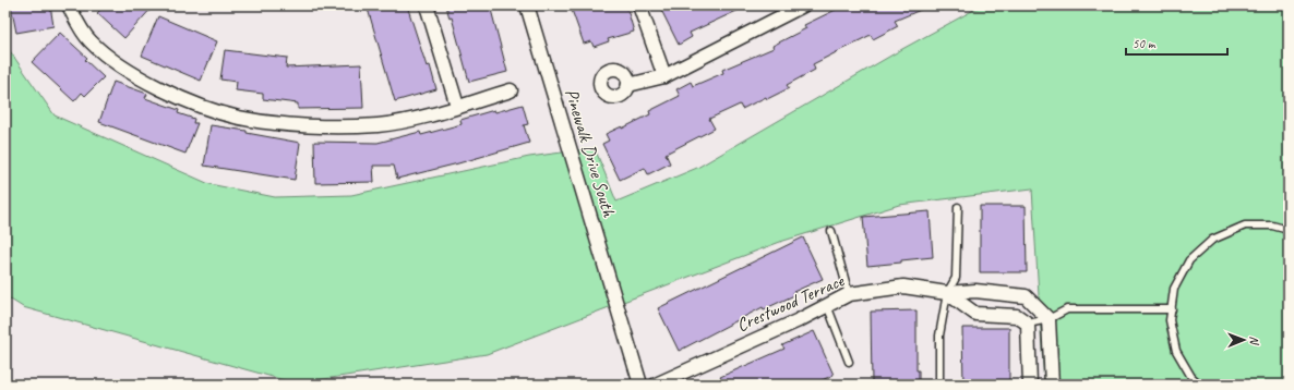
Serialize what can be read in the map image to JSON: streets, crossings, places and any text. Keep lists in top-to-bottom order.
{
  "streets": {
    "street": ["Pinewalk Drive South", "Crestwood Terrace"]
  },
  "scale_bar": "50 m",
  "north": "right"
}
